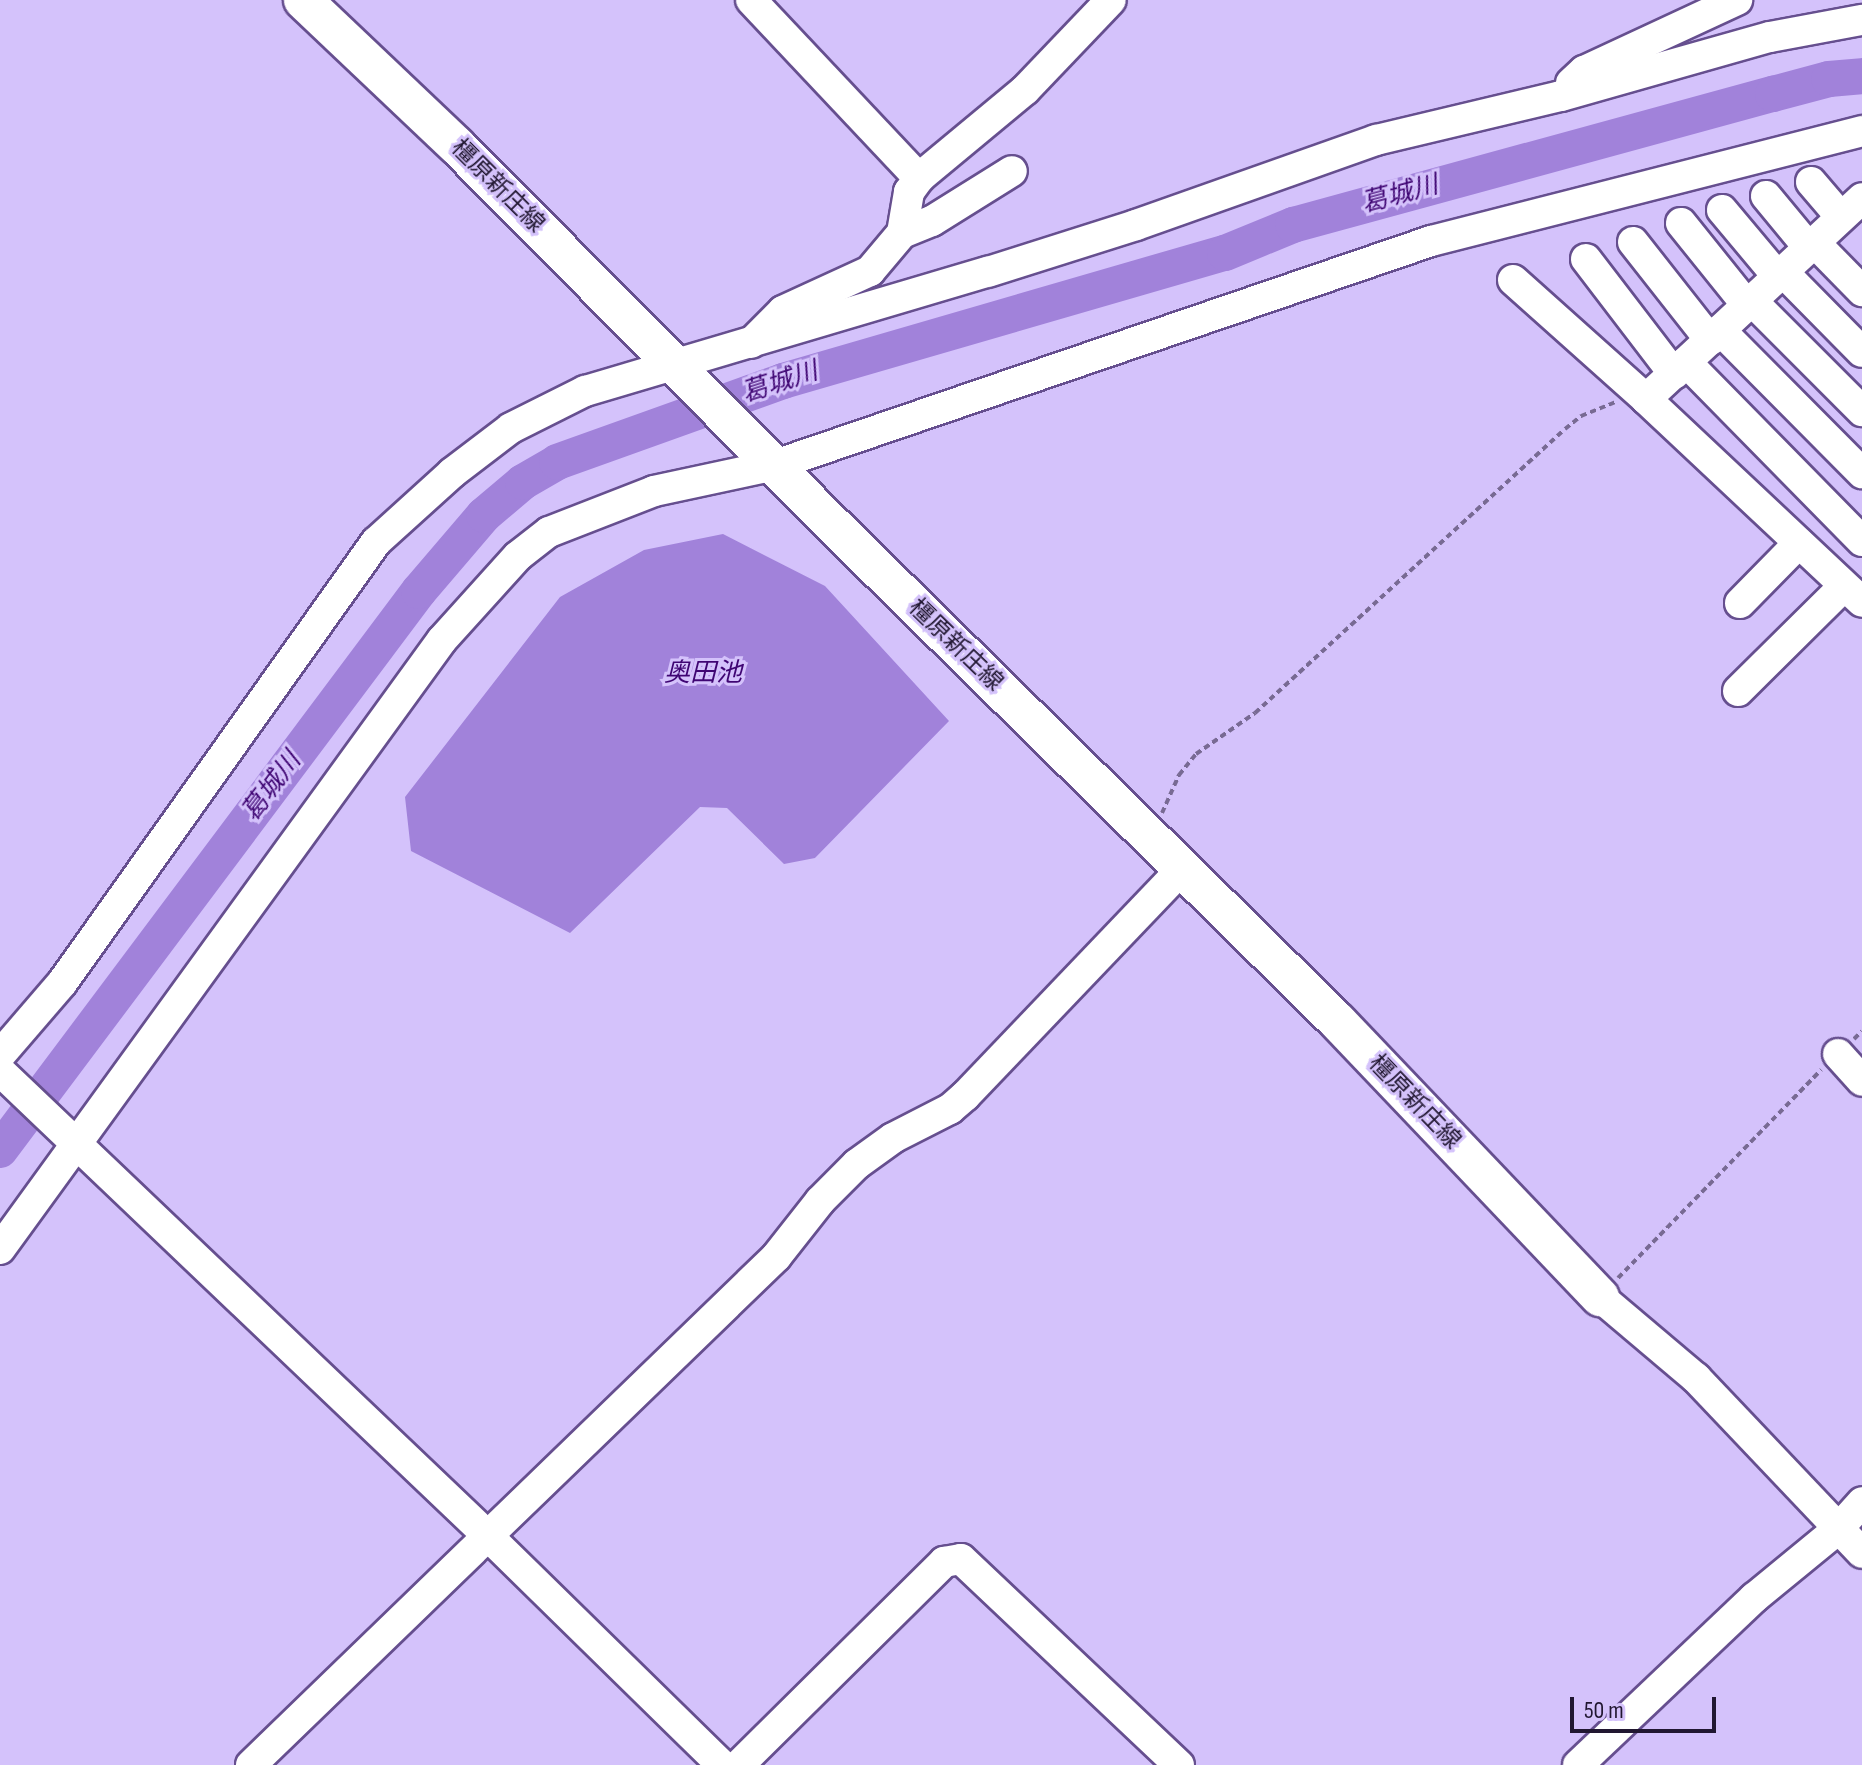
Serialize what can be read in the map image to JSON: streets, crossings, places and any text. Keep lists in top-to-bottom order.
{
  "streets": {
    "main road": ["橿原新庄線"]
  },
  "water": ["葛城川", "奥田池"],
  "scale_bar": "50 m"
}
